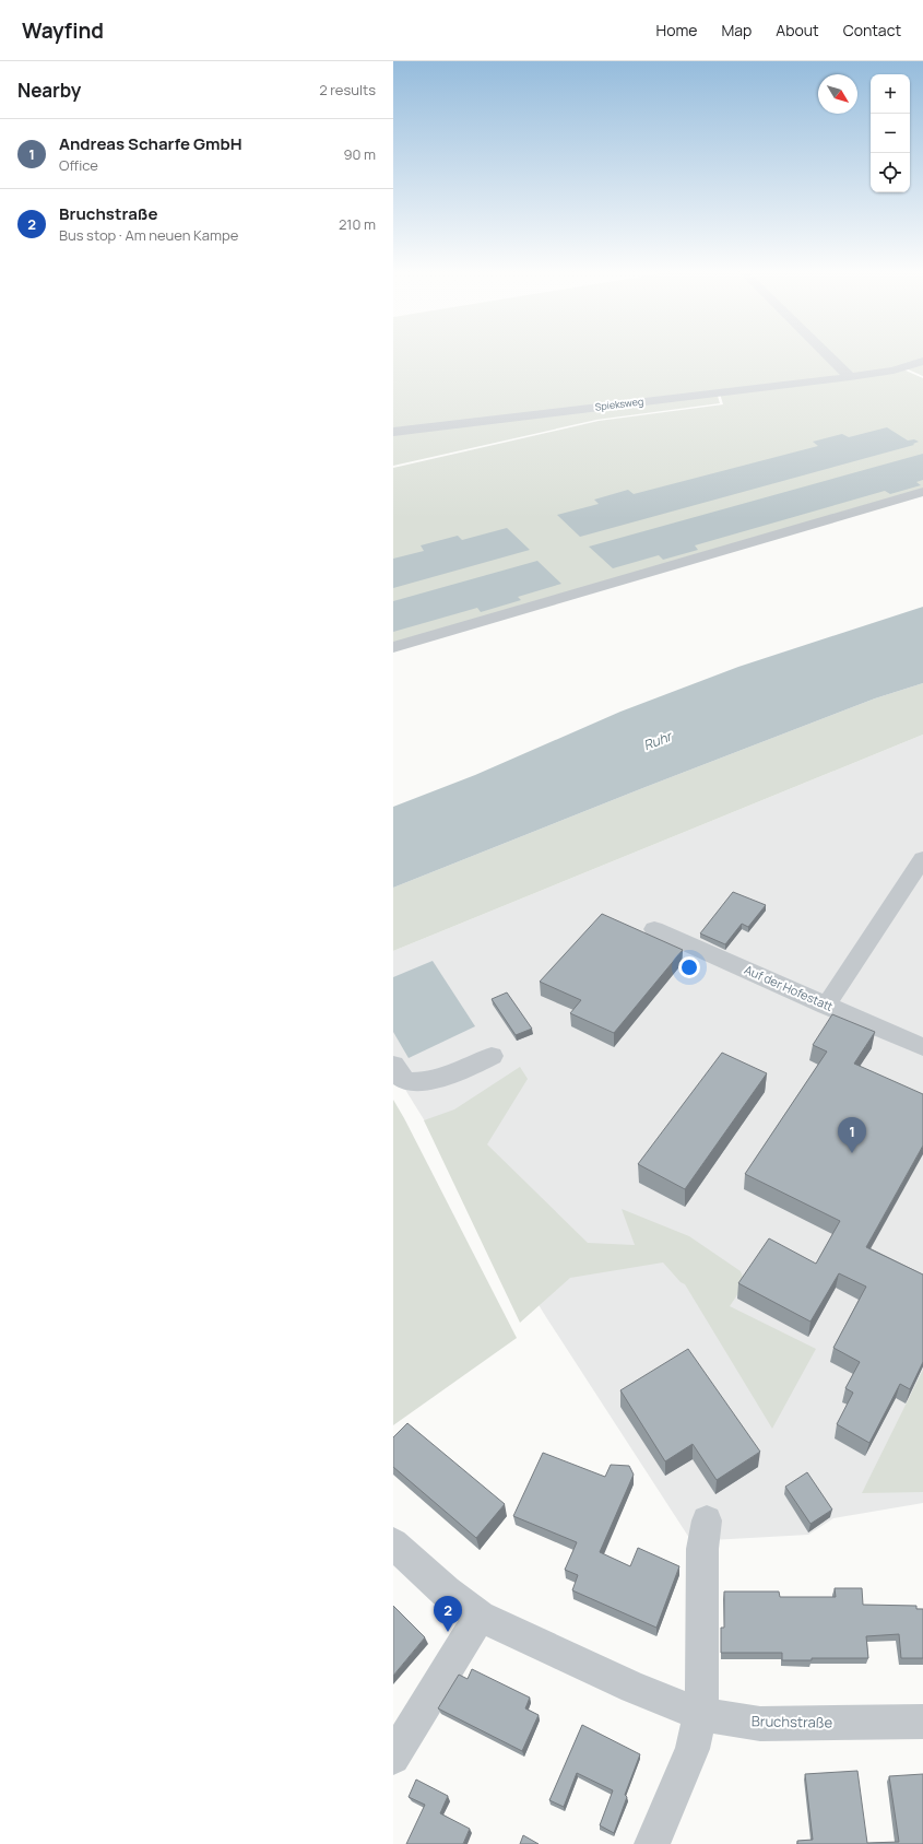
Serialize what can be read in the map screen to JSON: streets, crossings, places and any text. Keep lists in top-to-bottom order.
{
  "streets": {
    "street": ["Spieksweg", "Auf der Hofestatt", "Bruchstraße"]
  },
  "water": ["Ruhr"],
  "north": "bottom right",
  "page": {
    "header": "Wayfind",
    "nav": [
      "Home",
      "Map",
      "About",
      "Contact"
    ],
    "heading": ["Nearby", "2 results"],
    "map_buttons": ["+", "−"],
    "list": [
      {
        "mark": "1",
        "name": "Andreas Scharfe GmbH",
        "note": "Office",
        "value": "90 m"
      },
      {
        "mark": "2",
        "name": "Bruchstraße",
        "note": "Bus stop · Am neuen Kampe",
        "value": "210 m"
      }
    ],
    "pins": ["1", "2"]
  }
}
